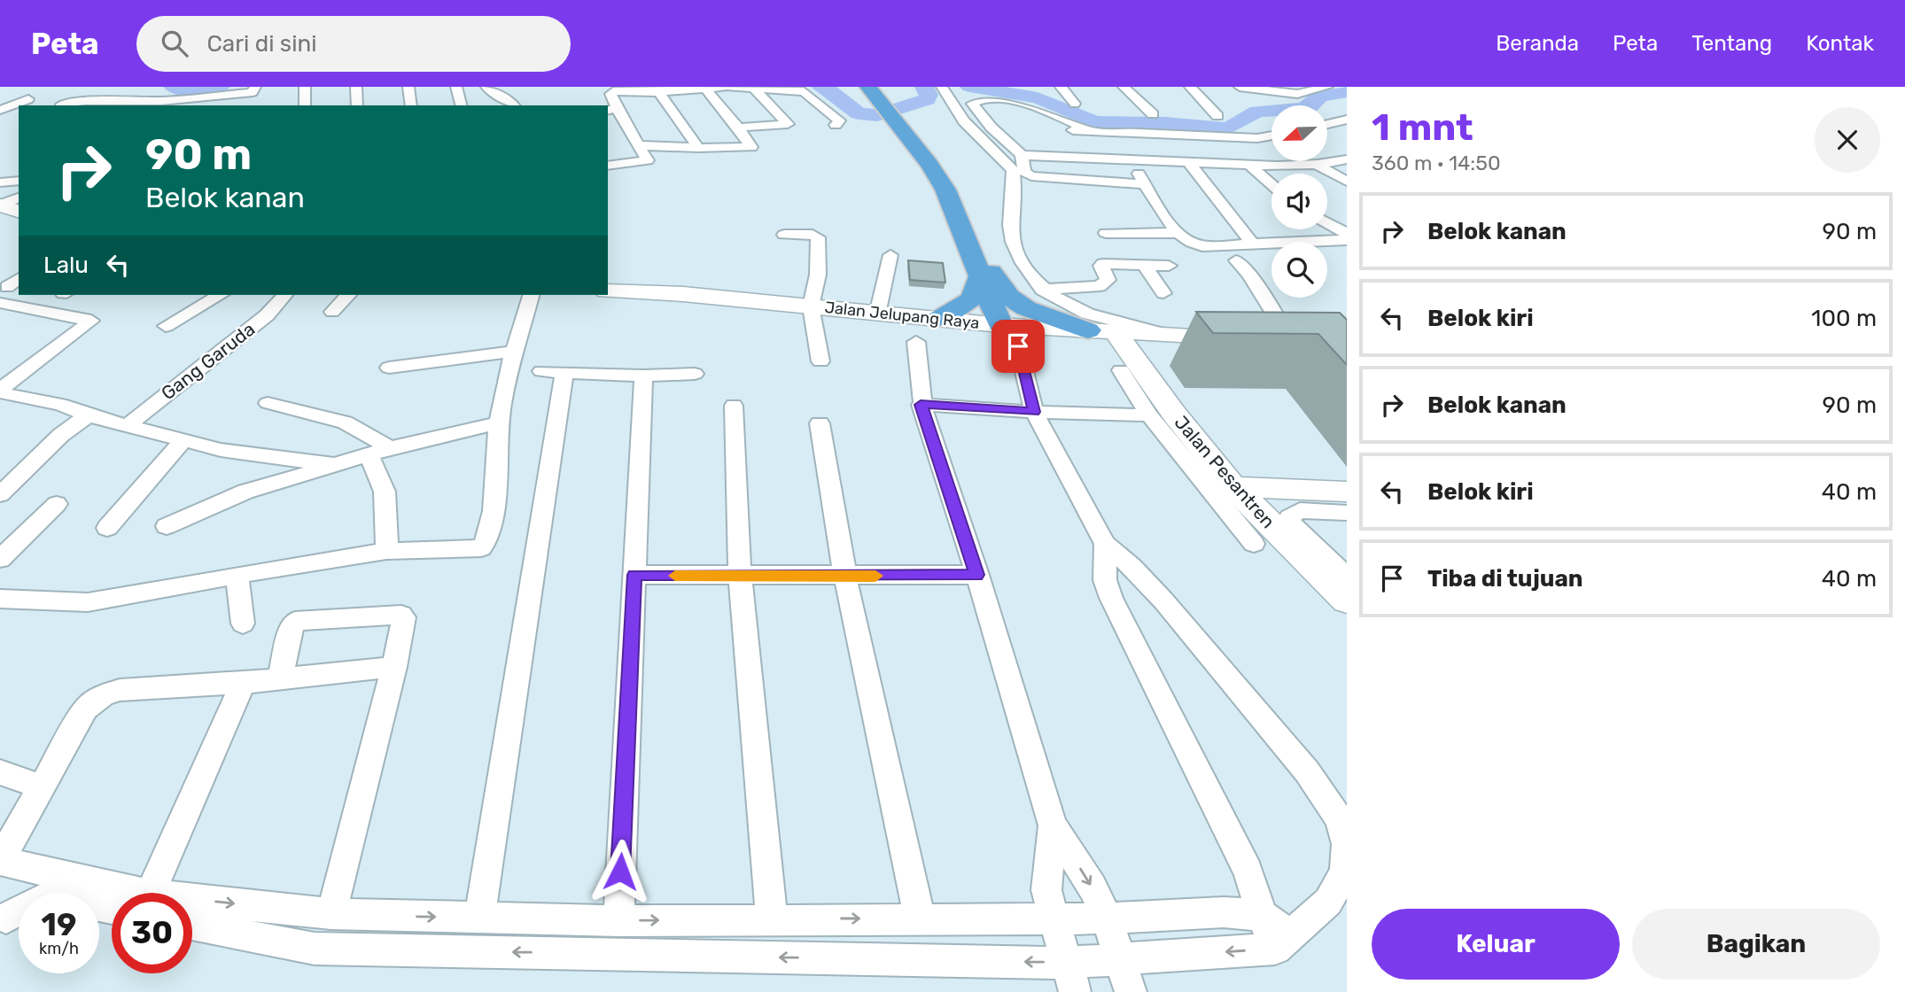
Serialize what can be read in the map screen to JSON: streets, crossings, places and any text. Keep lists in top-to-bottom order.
{
  "streets": {
    "street": ["Jalan Jelupang Raya", "Gang Garuda", "Jalan Pesantren"]
  },
  "crossings": [
    ["Jalan Jelupang Raya", "Jalan Pesantren"]
  ],
  "north": "left",
  "page": {
    "header": "Peta",
    "search": "Cari di sini",
    "nav": [
      "Beranda",
      "Peta",
      "Tentang",
      "Kontak"
    ],
    "heading": ["1 mnt", "360 m · 14:50"],
    "turn": ["90 m", "Belok kanan"],
    "list": [
      {
        "name": "Belok kanan",
        "value": "90 m"
      },
      {
        "name": "Belok kiri",
        "value": "100 m"
      },
      {
        "name": "Belok kanan",
        "value": "90 m"
      },
      {
        "name": "Belok kiri",
        "value": "40 m"
      },
      {
        "name": "Tiba di tujuan",
        "value": "40 m"
      }
    ],
    "then": "Lalu",
    "speed": "19 km/h",
    "limit": "30",
    "buttons": ["Keluar", "Bagikan"]
  }
}
